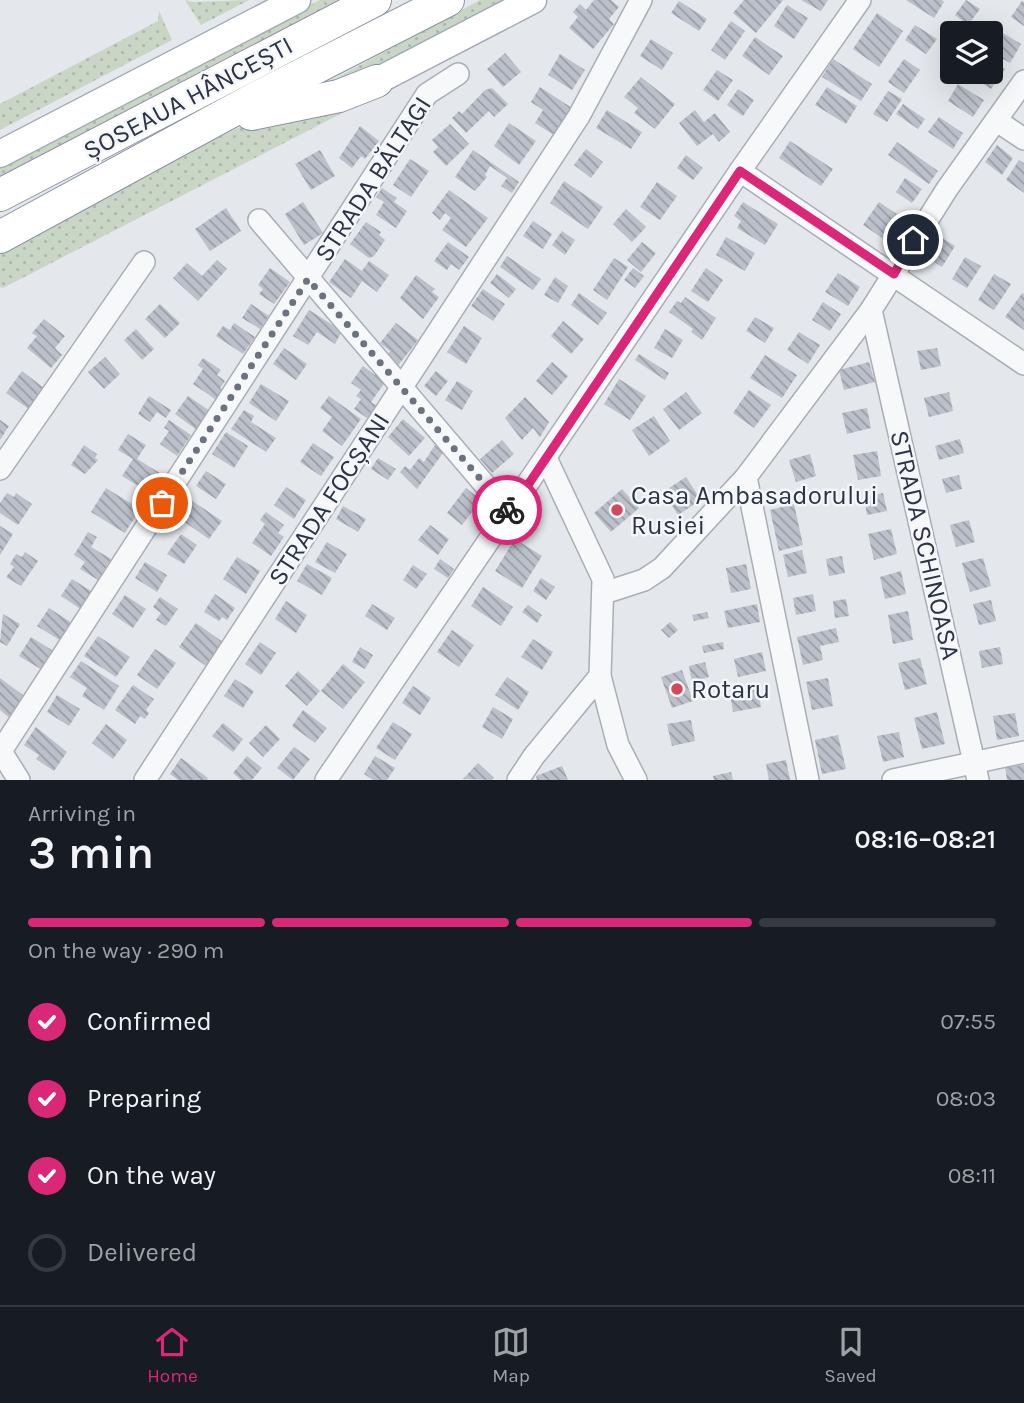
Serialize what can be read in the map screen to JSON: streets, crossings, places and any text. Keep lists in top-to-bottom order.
{
  "streets": {
    "highway": ["ȘOSEAUA HÂNCEȘTI"],
    "street": ["STRADA BĂLTAGI", "STRADA FOCȘANI", "STRADA SCHINOASA"]
  },
  "places": ["Casa Ambasadorului Rusiei", "Rotaru"],
  "page": {
    "heading": ["3 min", "Arriving in", "08:16–08:21"],
    "bar": "On the way · 290 m",
    "list": [
      ["Confirmed", "07:55"],
      ["Preparing", "08:03"],
      ["On the way", "08:11"],
      "Delivered"
    ],
    "tabs": ["Home", "Map", "Saved"]
  }
}
